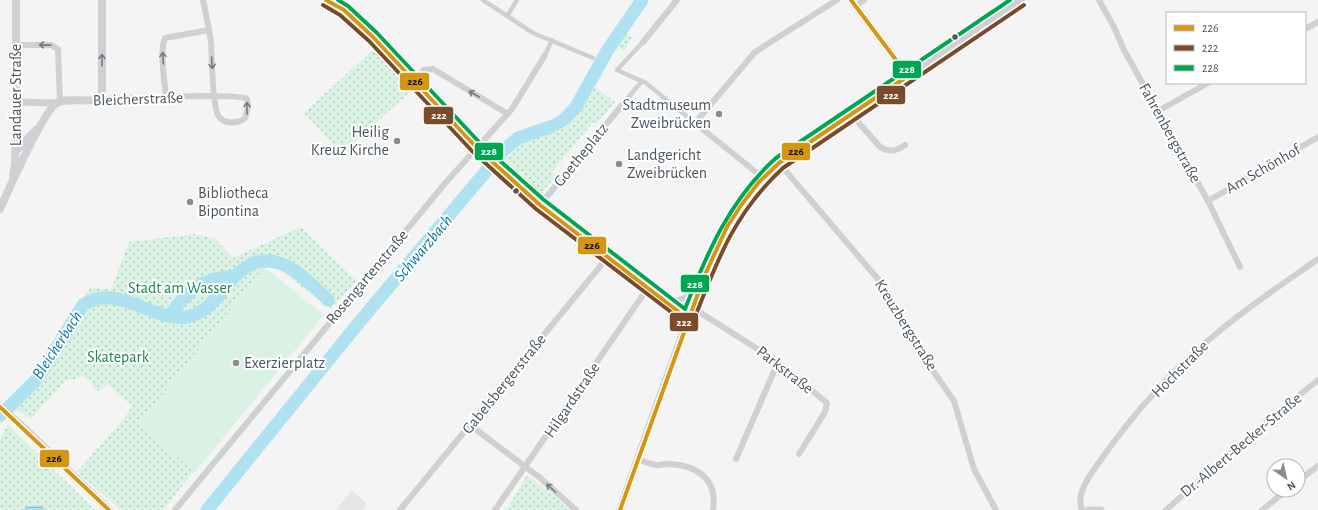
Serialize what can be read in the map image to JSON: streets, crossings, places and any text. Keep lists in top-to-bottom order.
{
  "streets": {
    "main road": ["Landauer Straße", "Bleicherstraße"],
    "street": [
      "Fahrenbergstraße",
      "Goetheplatz",
      "Am Schönhof",
      "Rosengartenstraße",
      "Kreuzbergstraße",
      "Hochstraße",
      "Parkstraße",
      "Gabelsbergerstraße",
      "Hilgardstraße",
      "Dr.-Albert-Becker-Straße"
    ]
  },
  "crossings": [
    ["Landauer Straße", "Bleicherstraße"],
    ["Fahrenbergstraße", "Am Schönhof"]
  ],
  "water": ["Schwarzbach", "Bleicherbach"],
  "parks": ["Stadt am Wasser", "Skatepark"],
  "places": [
    "Stadtmuseum Zweibrücken",
    "Heilig Kreuz Kirche",
    "Landgericht Zweibrücken",
    "Bibliotheca Bipontina",
    "Exerzierplatz"
  ],
  "lines": ["transit line 226", "transit line 228", "transit line 222"],
  "legend": ["226", "222", "228"],
  "north": "bottom right"
}
